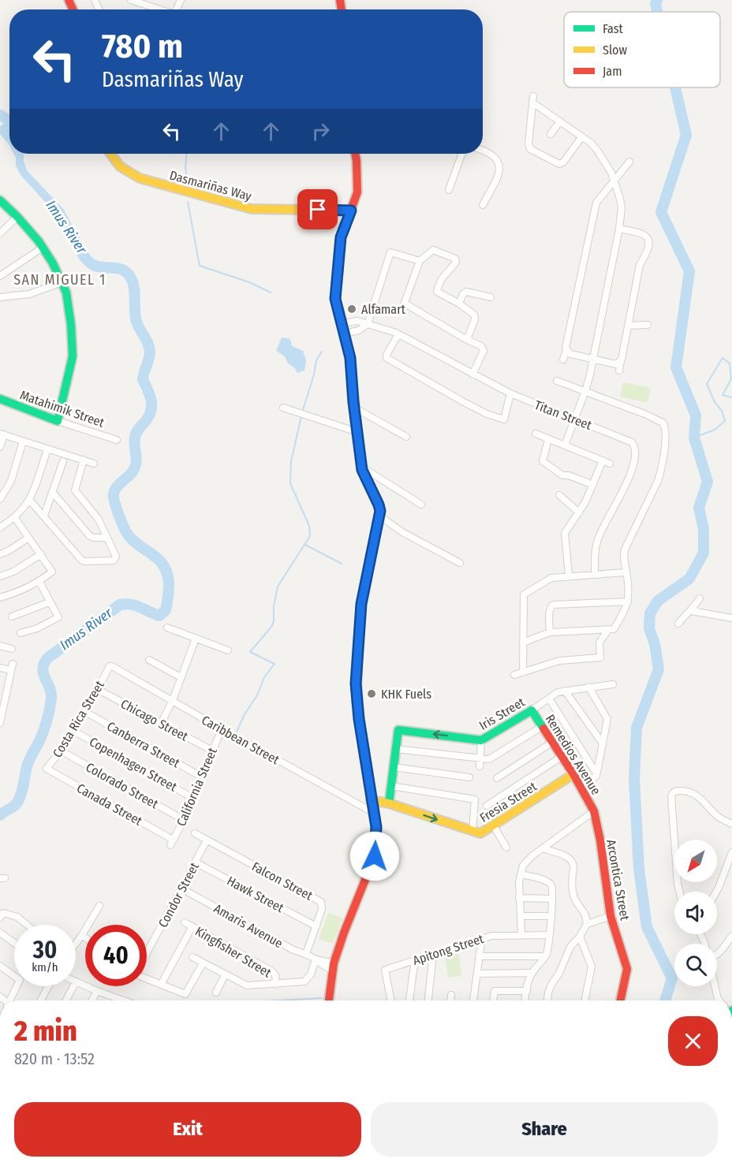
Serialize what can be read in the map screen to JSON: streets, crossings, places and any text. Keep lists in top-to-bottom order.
{
  "streets": {
    "main road": [
      "Dasmariñas Way",
      "Matahimik Street",
      "Iris Street",
      "Remedios Avenue",
      "Fresia Street",
      "Arcontica Street"
    ],
    "street": [
      "Titan Street",
      "Costa Rica Street",
      "Chicago Street",
      "Caribbean Street",
      "Canberra Street",
      "Copenhagen Street",
      "Colorado Street",
      "California Street",
      "Canada Street",
      "Falcon Street",
      "Hawk Street",
      "Condor Street",
      "Amaris Avenue",
      "Apitong Street",
      "Kingfisher Street"
    ]
  },
  "crossings": [
    ["Iris Street", "Remedios Avenue"],
    ["Costa Rica Street", "Chicago Street"],
    ["Costa Rica Street", "Caribbean Street"],
    ["Costa Rica Street", "Canberra Street"],
    ["Costa Rica Street", "Copenhagen Street"],
    ["Costa Rica Street", "Colorado Street"],
    ["Costa Rica Street", "Canada Street"],
    ["Chicago Street", "California Street"],
    ["Caribbean Street", "California Street"],
    ["Canberra Street", "California Street"],
    ["Remedios Avenue", "Fresia Street"],
    ["Remedios Avenue", "Arcontica Street"],
    ["Copenhagen Street", "California Street"],
    ["Colorado Street", "California Street"],
    ["California Street", "Canada Street"],
    ["Falcon Street", "Hawk Street"],
    ["Falcon Street", "Condor Street"],
    ["Falcon Street", "Amaris Avenue"],
    ["Hawk Street", "Condor Street"],
    ["Condor Street", "Amaris Avenue"]
  ],
  "one_way": ["Fresia Street"],
  "districts": ["SAN MIGUEL 1"],
  "water": ["Imus River"],
  "places": ["Alfamart", "KHK Fuels"],
  "legend": ["Fast", "Slow", "Jam"],
  "north": "bottom left",
  "page": {
    "turn": ["780 m", "Dasmariñas Way"],
    "speed": "30 km/h",
    "limit": "40",
    "heading": ["2 min", "820 m · 13:52"],
    "buttons": ["Exit", "Share"]
  }
}
